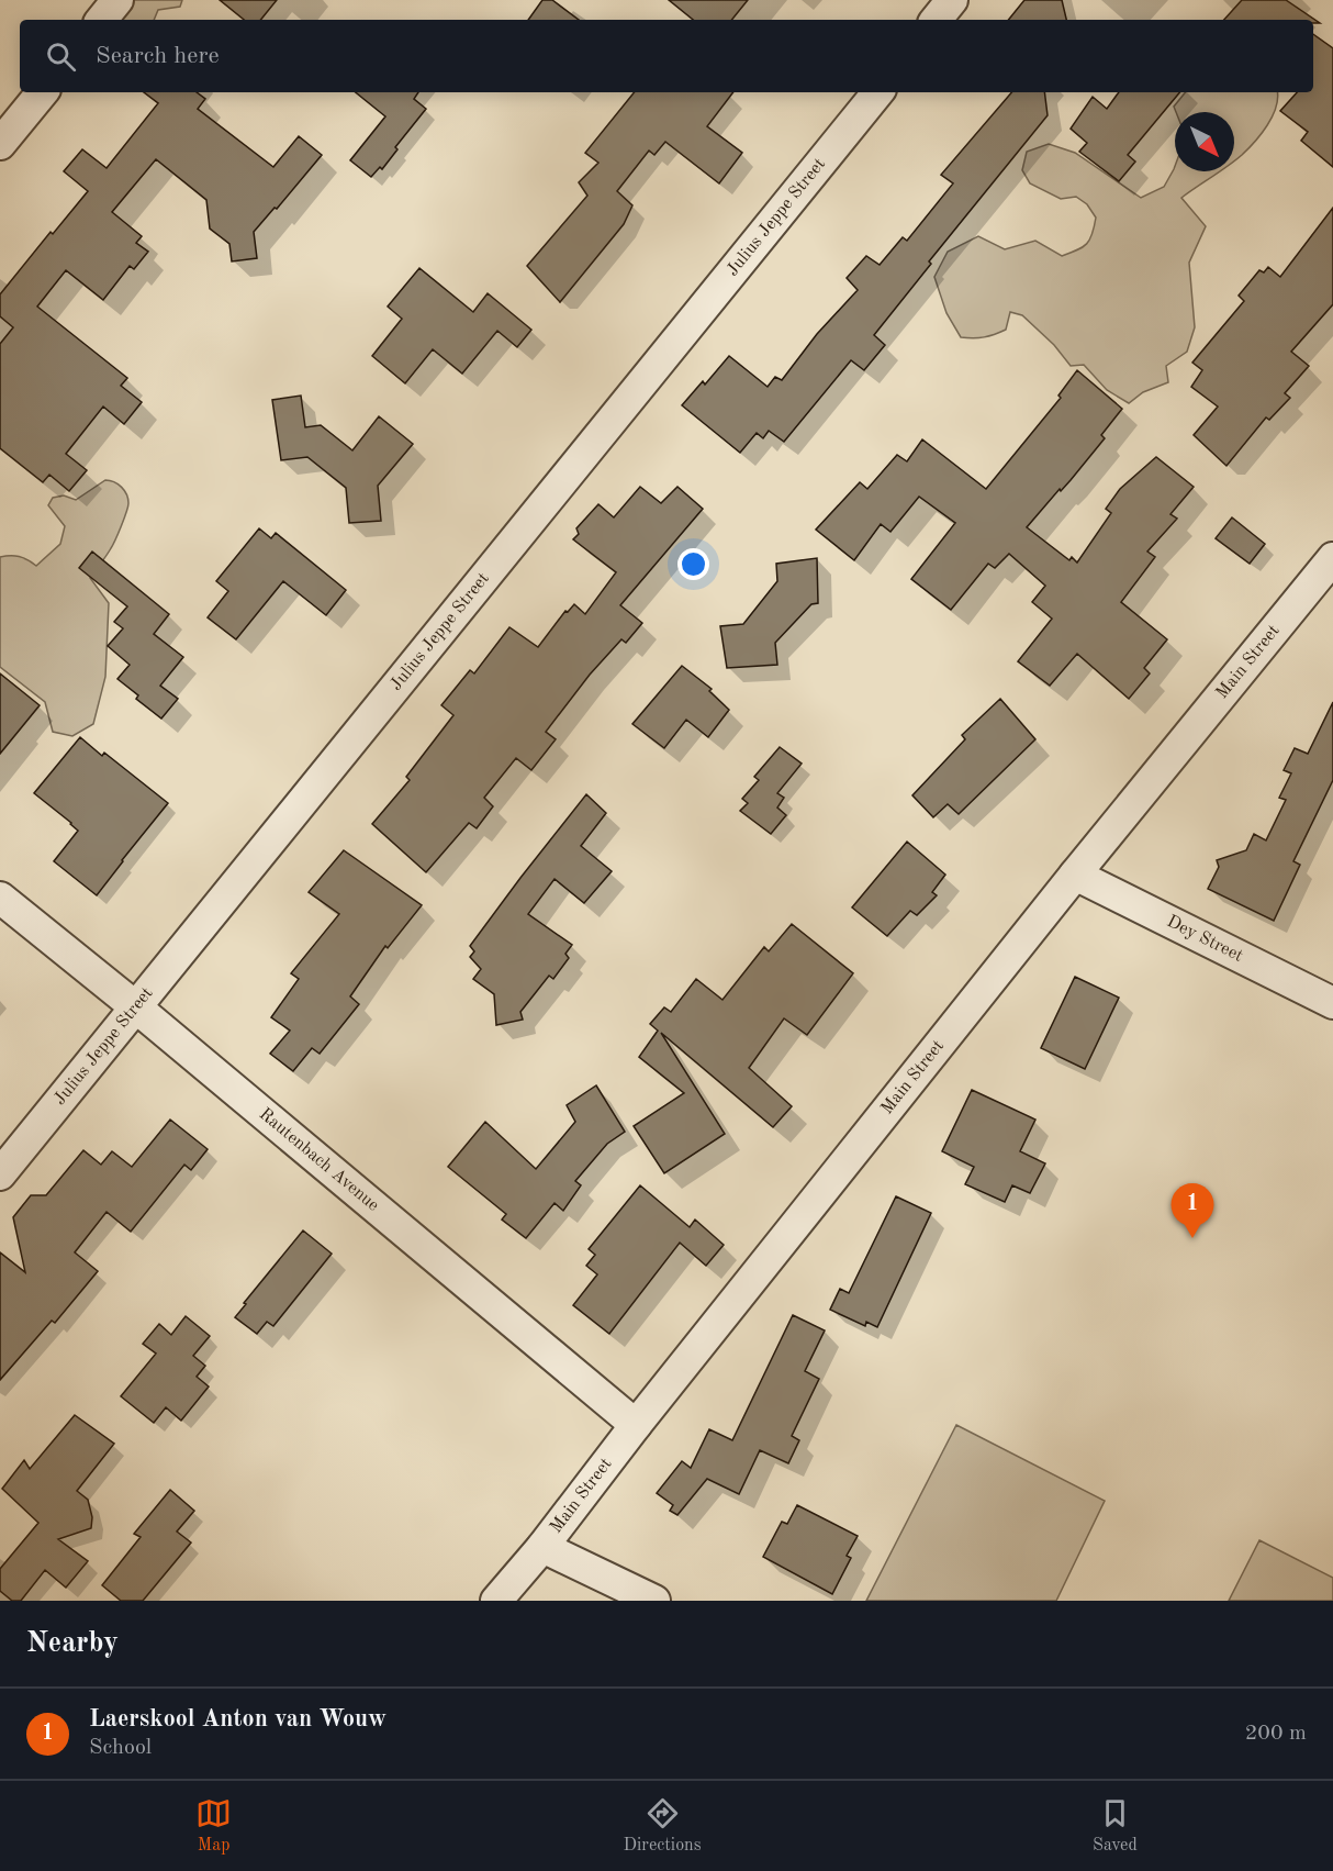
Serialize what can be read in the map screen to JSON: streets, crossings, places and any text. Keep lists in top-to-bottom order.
{
  "streets": {
    "street": [
      "Julius Jeppe Street",
      "Main Street",
      "Dey Street",
      "Rautenbach Avenue"
    ]
  },
  "crossings": [
    ["Julius Jeppe Street", "Rautenbach Avenue"],
    ["Main Street", "Dey Street"],
    ["Main Street", "Rautenbach Avenue"]
  ],
  "north": "bottom right",
  "page": {
    "search": "Search here",
    "pins": "1",
    "heading": "Nearby",
    "list": [
      {
        "mark": "1",
        "name": "Laerskool Anton van Wouw",
        "note": "School",
        "value": "200 m"
      }
    ],
    "nav": ["Map", "Directions", "Saved"]
  }
}
